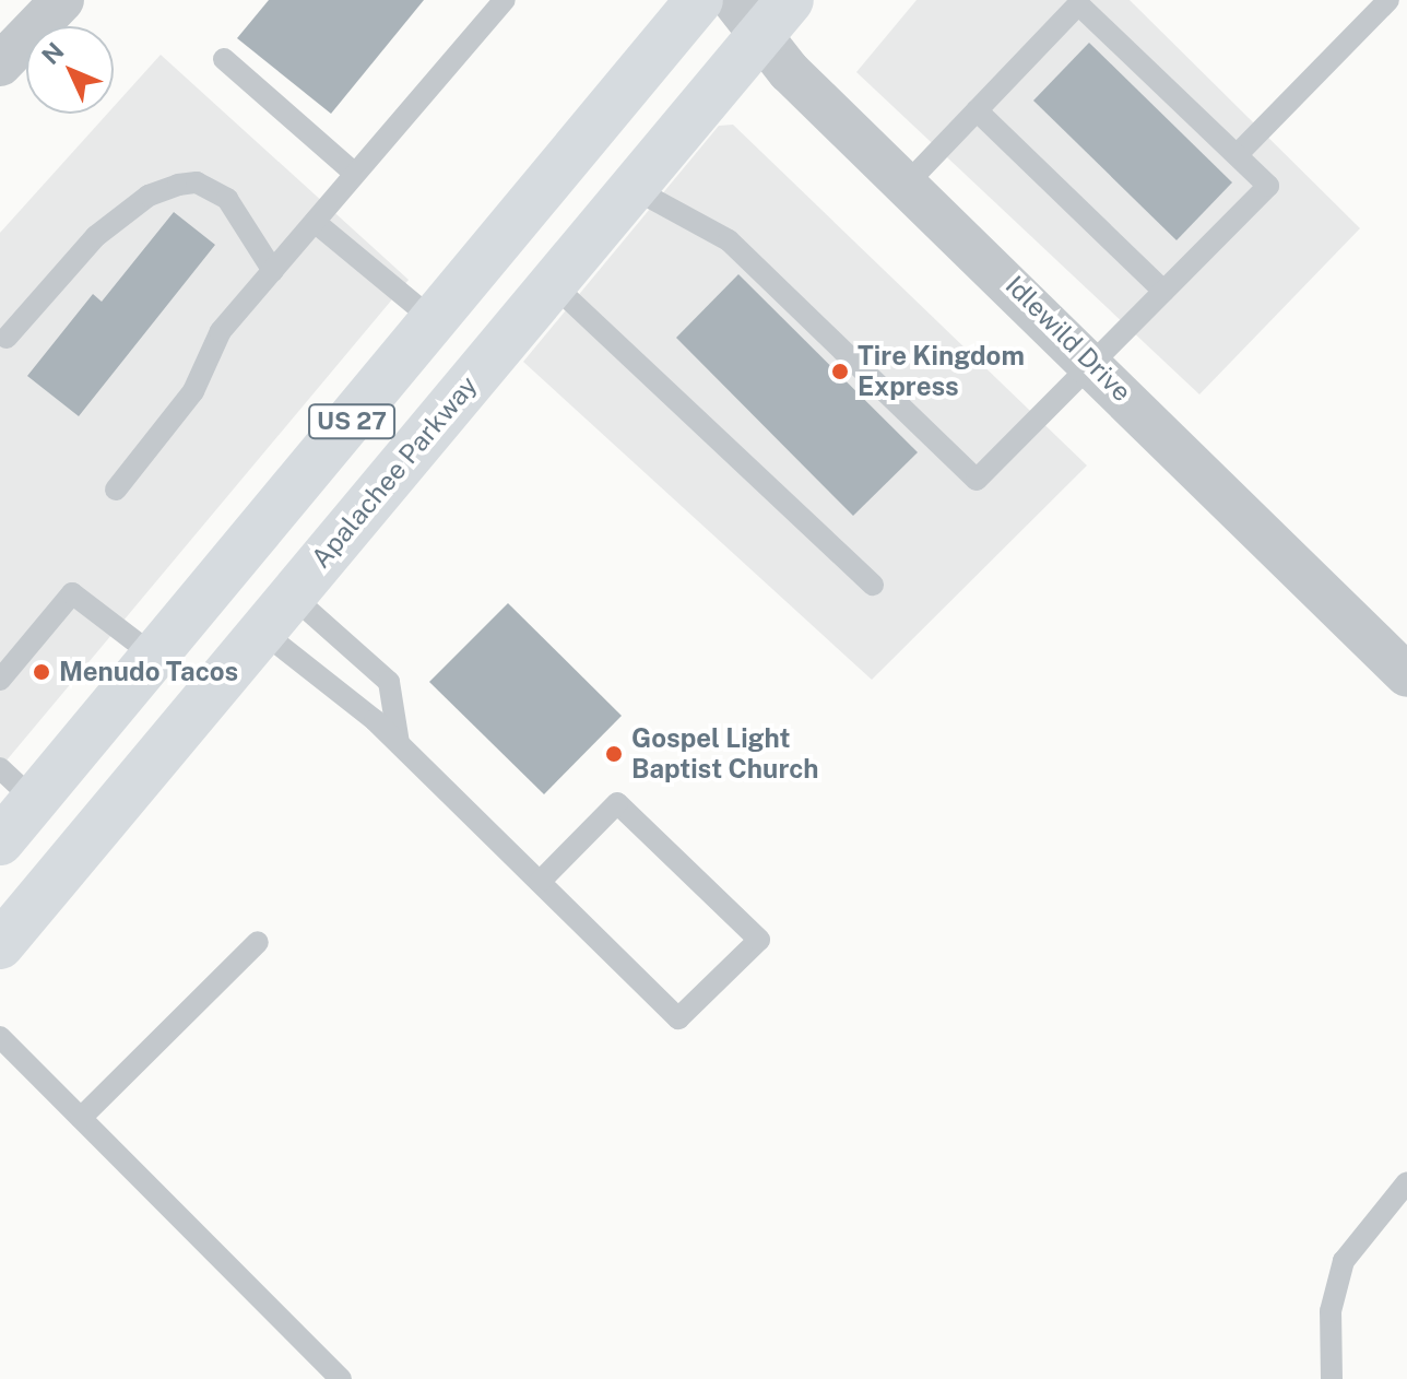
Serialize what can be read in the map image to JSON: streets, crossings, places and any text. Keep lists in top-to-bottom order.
{
  "streets": {
    "main road": ["US 27", "Apalachee Parkway"],
    "street": ["Idlewild Drive"]
  },
  "crossings": [
    ["Idlewild Drive", "Apalachee Parkway"]
  ],
  "places": ["Tire Kingdom Express", "Menudo Tacos", "Gospel Light Baptist Church"],
  "north": "top left"
}
